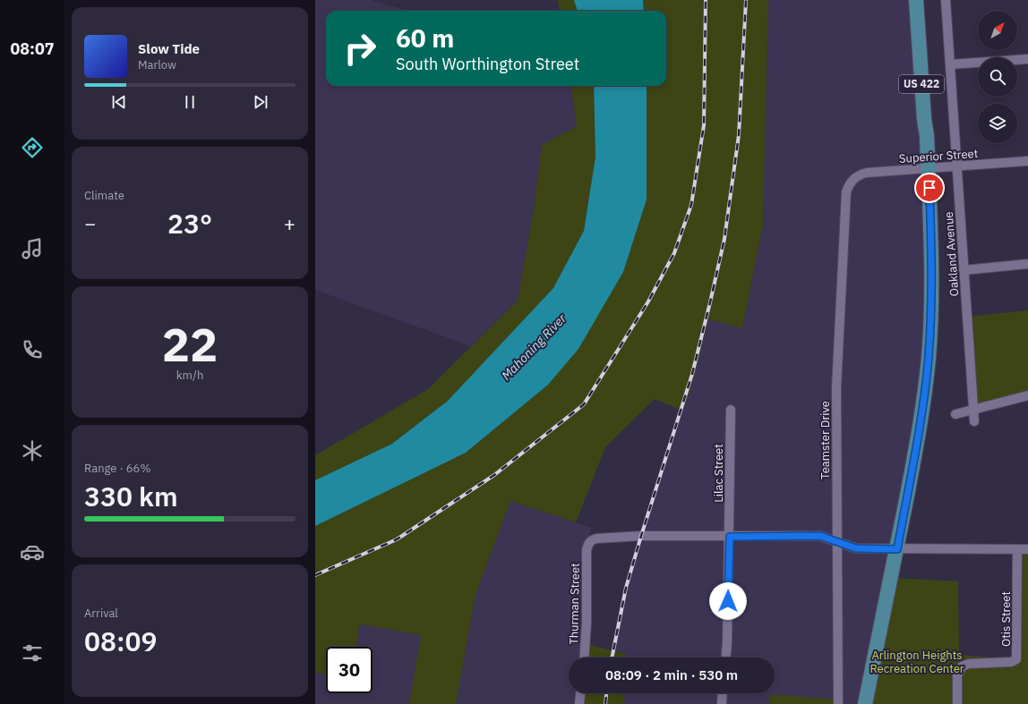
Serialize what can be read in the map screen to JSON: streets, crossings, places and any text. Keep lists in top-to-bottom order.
{
  "streets": {
    "main road": ["US 422"],
    "street": [
      "Superior Street",
      "Oakland Avenue",
      "Teamster Drive",
      "Lilac Street",
      "Thurman Street",
      "Otis Street"
    ]
  },
  "crossings": [
    ["US 422", "Superior Street"],
    ["Superior Street", "Oakland Avenue"],
    ["Superior Street", "Teamster Drive"],
    ["Lilac Street", "Thurman Street"]
  ],
  "water": ["Mahoning River"],
  "parks": ["Arlington Heights Recreation Center"],
  "north": "top right",
  "page": {
    "tabs": "08:07",
    "turn": ["60 m", "South Worthington Street"],
    "song": ["Slow Tide", "Marlow"],
    "tile": [
      "Climate",
      ["22", "km/h"],
      ["Range · 66%", "330 km"],
      ["Arrival", "08:09"]
    ],
    "heat": ["−", "23°", "+"],
    "limit": "30",
    "trip": "08:09 · 2 min · 530 m"
  }
}
